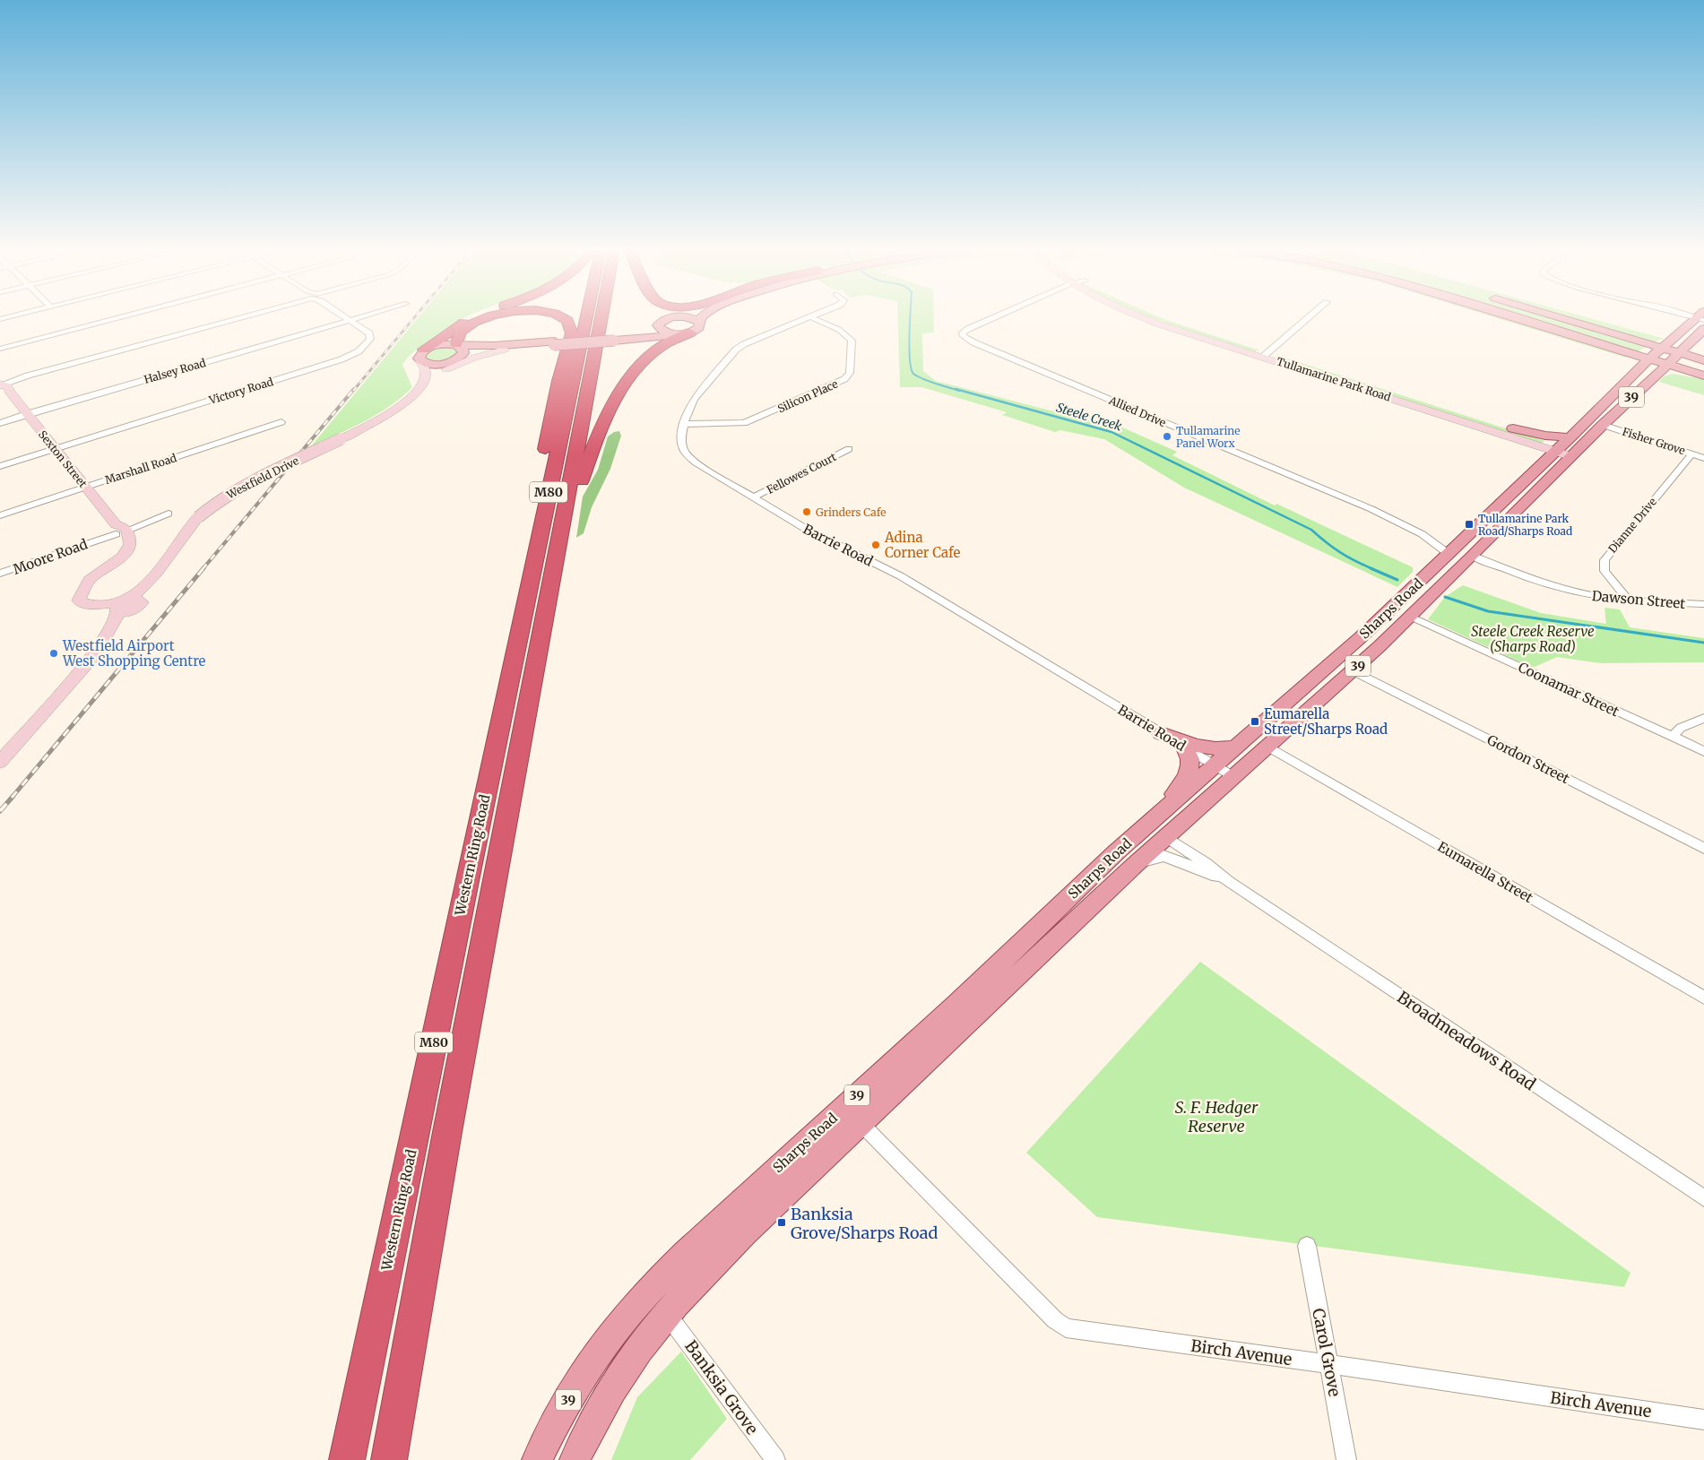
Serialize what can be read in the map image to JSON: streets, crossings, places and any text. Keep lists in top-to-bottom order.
{
  "streets": {
    "highway": ["M80", "Western Ring Road"],
    "main road": ["39", "Sharps Road"],
    "street": [
      "Halsey Road",
      "Tullamarine Park Road",
      "Victory Road",
      "Silicon Place",
      "Allied Drive",
      "Fisher Grove",
      "Sexton Street",
      "Marshall Road",
      "Fellowes Court",
      "Westfield Drive",
      "Dianne Drive",
      "Barrie Road",
      "Moore Road",
      "Dawson Street",
      "Coonamar Street",
      "Gordon Street",
      "Eumarella Street",
      "Broadmeadows Road",
      "Birch Avenue",
      "Carol Grove",
      "Banksia Grove"
    ]
  },
  "crossings": [
    ["Halsey Road", "Victory Road"],
    ["Halsey Road", "Sexton Street"],
    ["Tullamarine Park Road", "Sharps Road"],
    ["Victory Road", "Sexton Street"],
    ["Silicon Place", "Barrie Road"],
    ["Allied Drive", "Sharps Road"],
    ["Fisher Grove", "Dianne Drive"],
    ["Fisher Grove", "Sharps Road"],
    ["Sexton Street", "Marshall Road"],
    ["Sexton Street", "Moore Road"],
    ["Fellowes Court", "Barrie Road"],
    ["Dianne Drive", "Dawson Street"],
    ["Barrie Road", "Sharps Road"],
    ["Dawson Street", "Sharps Road"],
    ["Sharps Road", "Coonamar Street"],
    ["Sharps Road", "Gordon Street"],
    ["Sharps Road", "Eumarella Street"],
    ["Sharps Road", "Broadmeadows Road"],
    ["Sharps Road", "Birch Avenue"],
    ["Sharps Road", "Banksia Grove"],
    ["Birch Avenue", "Carol Grove"]
  ],
  "water": ["Steele Creek"],
  "parks": ["Steele Creek Reserve (Sharps Road)", "S. F. Hedger Reserve"],
  "places": {
    "other": [
      "Tullamarine Panel Worx",
      "Grinders Cafe",
      "Adina Corner Cafe",
      "Westfield Airport West Shopping Centre"
    ],
    "transit": ["Tullamarine Park Road/Sharps Road", "Eumarella Street/Sharps Road", "Banksia Grove/Sharps Road"]
  }
}
